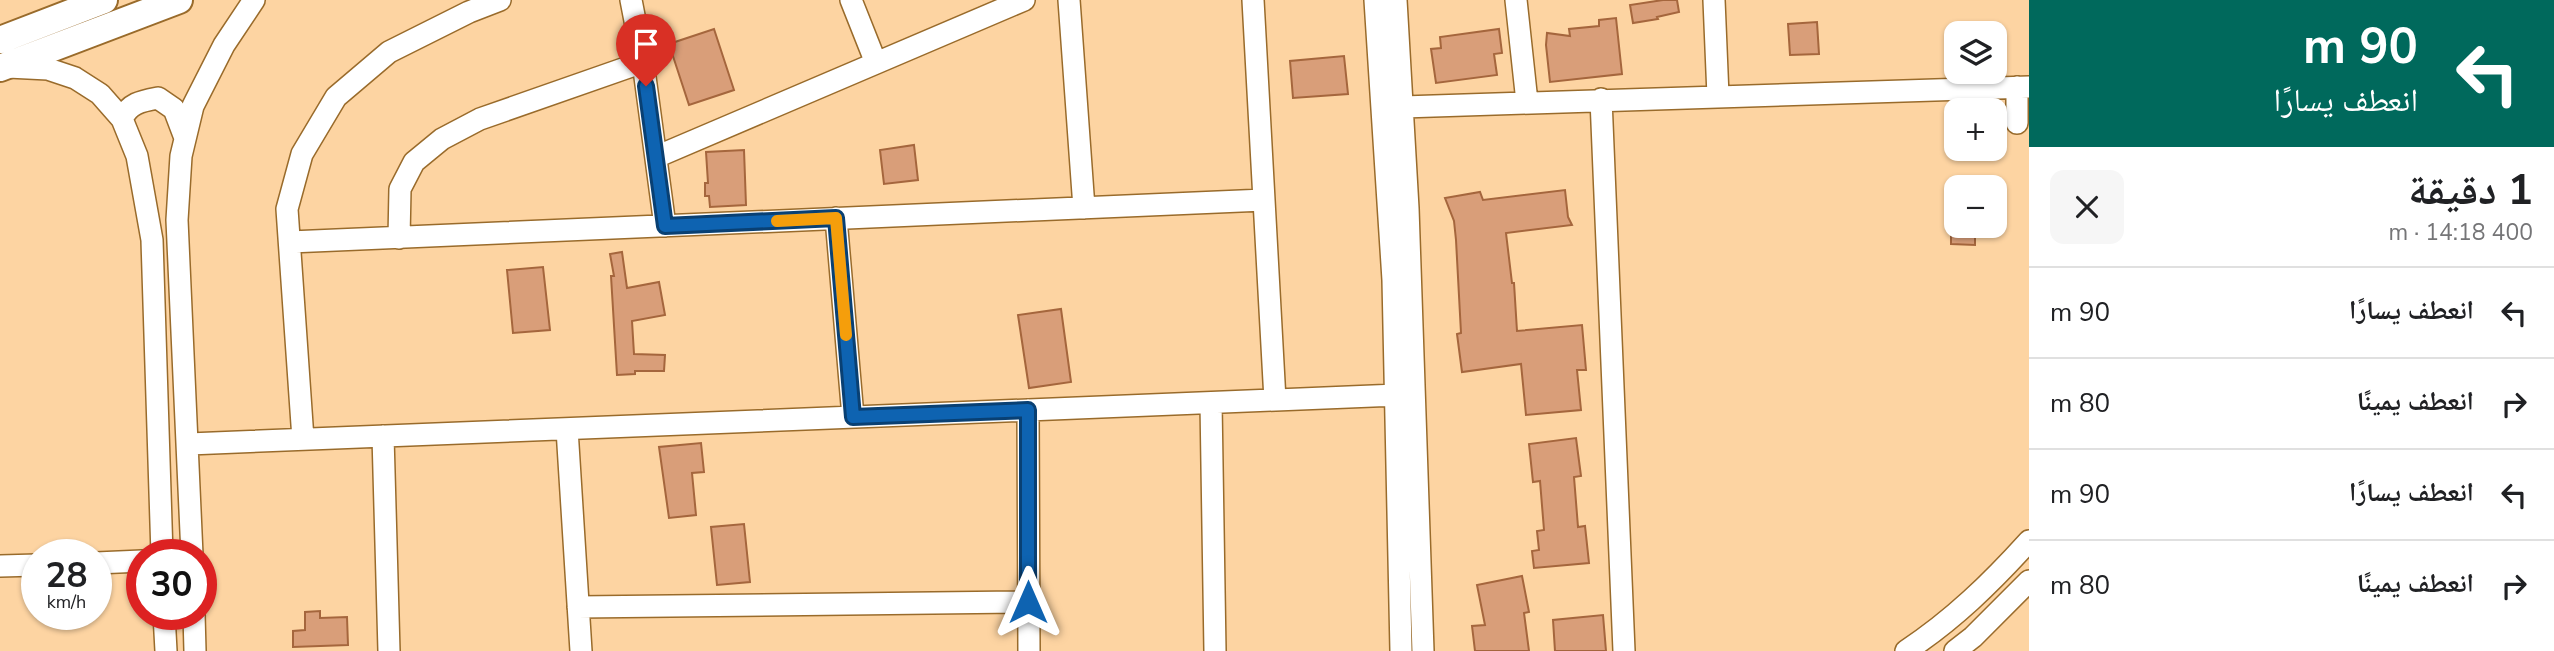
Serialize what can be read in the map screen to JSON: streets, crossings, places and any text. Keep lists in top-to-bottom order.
{
  "page": {
    "turn": ["90 m", "انعطف يسارًا"],
    "map_buttons": ["+", "−"],
    "heading": ["1 دقيقة", "400 m · 14:18"],
    "list": [
      {
        "name": "انعطف يسارًا",
        "value": "90 m"
      },
      {
        "name": "انعطف يمينًا",
        "value": "80 m"
      },
      {
        "name": "انعطف يسارًا",
        "value": "90 m"
      },
      {
        "name": "انعطف يمينًا",
        "value": "80 m"
      }
    ],
    "speed": "28 km/h",
    "limit": "30"
  }
}
